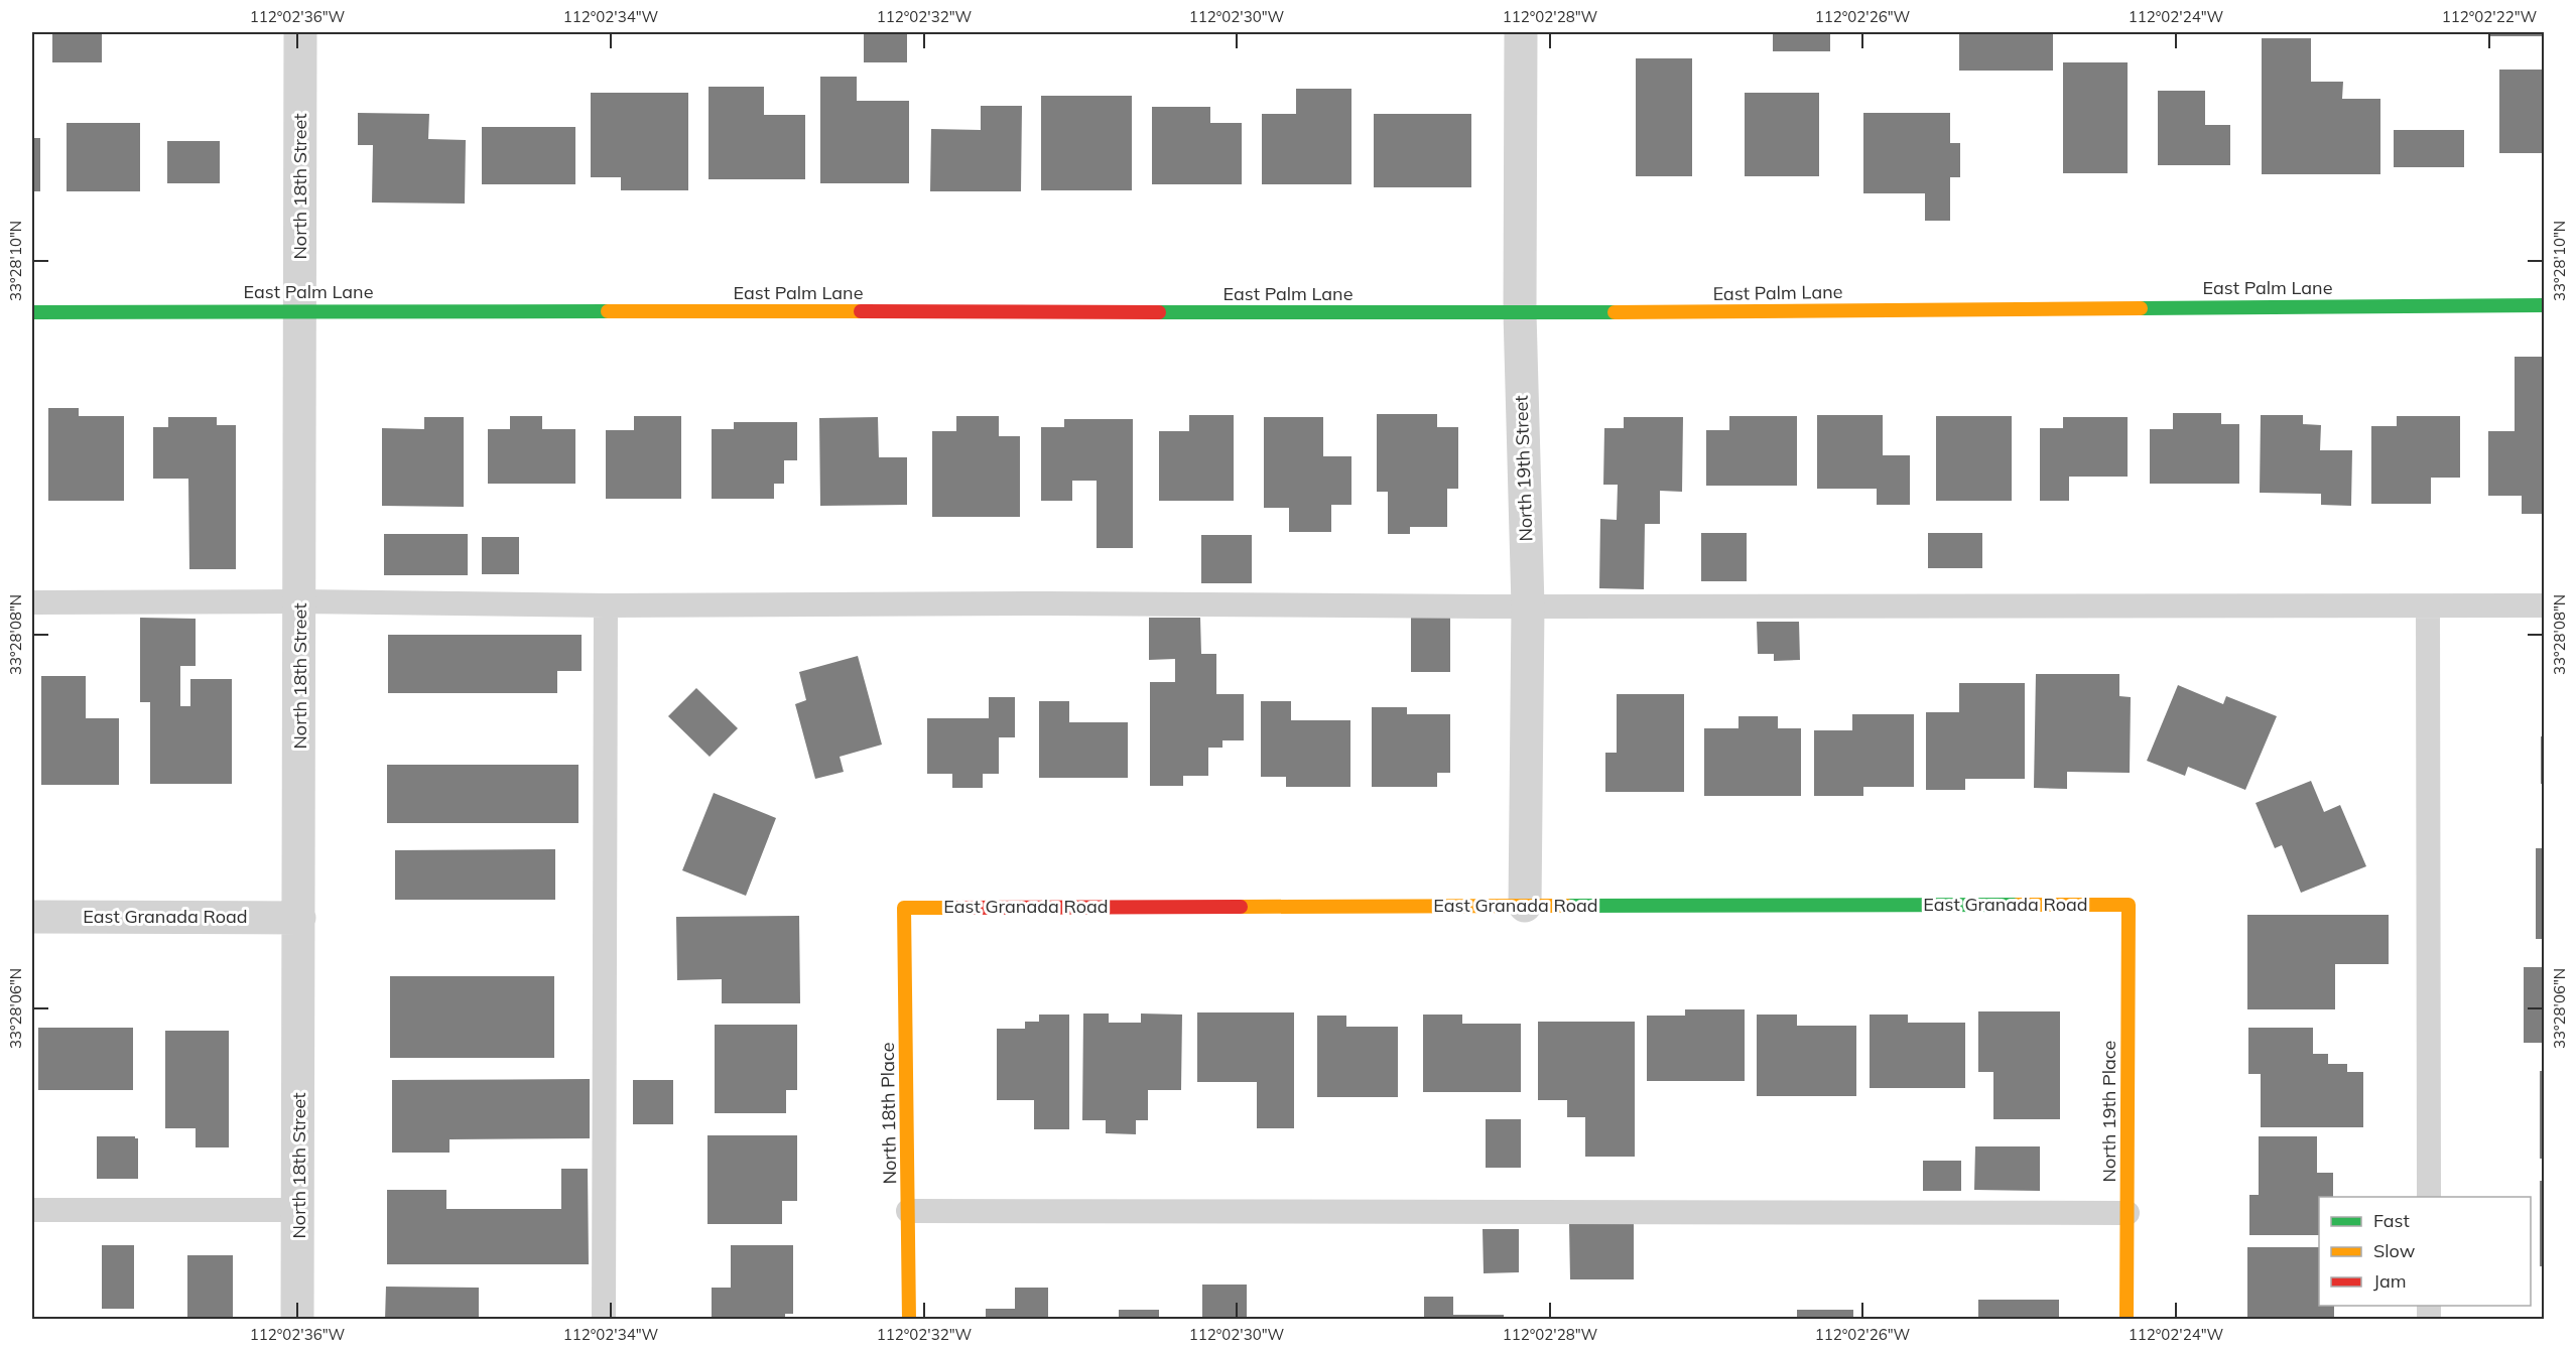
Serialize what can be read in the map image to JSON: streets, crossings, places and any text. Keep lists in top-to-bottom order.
{
  "streets": {
    "street": [
      "North 18th Street",
      "East Palm Lane",
      "North 19th Street",
      "East Granada Road",
      "North 19th Place",
      "North 18th Place"
    ]
  },
  "crossings": [
    ["North 18th Street", "East Palm Lane"],
    ["North 18th Street", "East Granada Road"],
    ["East Palm Lane", "North 19th Street"],
    ["North 19th Street", "East Granada Road"],
    ["East Granada Road", "North 19th Place"],
    ["East Granada Road", "North 18th Place"]
  ],
  "legend": ["Fast", "Slow", "Jam"],
  "coordinates": [
    "112°02'36\"W",
    "112°02'34\"W",
    "112°02'32\"W",
    "112°02'30\"W",
    "112°02'28\"W",
    "112°02'26\"W",
    "112°02'24\"W",
    "112°02'22\"W",
    "33°28'10\"N",
    "33°28'08\"N",
    "33°28'06\"N"
  ]
}
